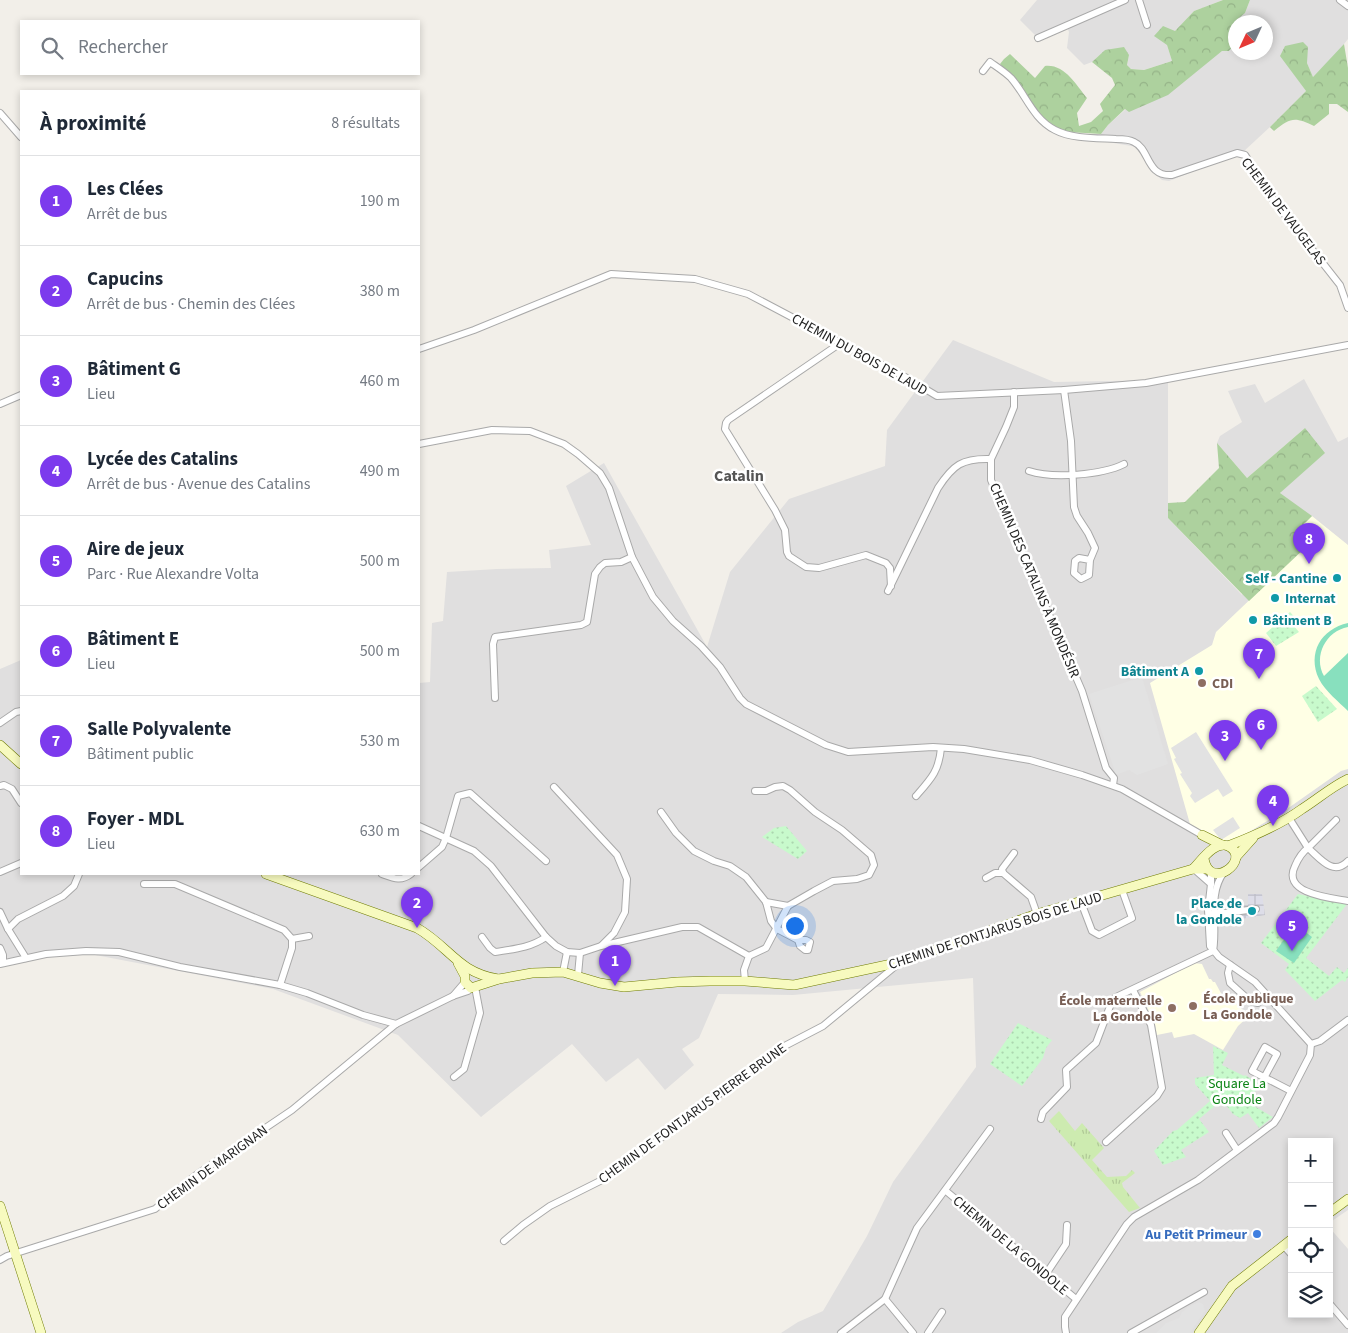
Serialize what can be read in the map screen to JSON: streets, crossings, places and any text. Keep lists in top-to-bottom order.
{
  "streets": {
    "street": [
      "CHEMIN DE VAUGELAS",
      "CHEMIN DU BOIS DE LAUD",
      "CHEMIN DES CATALINS À MONDÉSIR",
      "CHEMIN DE FONTJARUS BOIS DE LAUD",
      "CHEMIN DE FONTJARUS PIERRE BRUNE",
      "CHEMIN DE MARIGNAN",
      "CHEMIN DE LA GONDOLE"
    ]
  },
  "crossings": [
    ["CHEMIN DU BOIS DE LAUD", "CHEMIN DES CATALINS À MONDÉSIR"],
    ["CHEMIN DE FONTJARUS BOIS DE LAUD", "CHEMIN DE FONTJARUS PIERRE BRUNE"]
  ],
  "districts": ["Catalin"],
  "parks": ["Square La Gondole"],
  "places": [
    "Self - Cantine",
    "Internat",
    "Bâtiment B",
    "Bâtiment A",
    "CDI",
    "Place de la Gondole",
    "École publique La Gondole",
    "École maternelle La Gondole",
    "Au Petit Primeur"
  ],
  "north": "bottom left",
  "page": {
    "search": "Rechercher",
    "heading": ["À proximité", "8 résultats"],
    "list": [
      {
        "mark": "1",
        "name": "Les Clées",
        "note": "Arrêt de bus",
        "value": "190 m"
      },
      {
        "mark": "2",
        "name": "Capucins",
        "note": "Arrêt de bus · Chemin des Clées",
        "value": "380 m"
      },
      {
        "mark": "3",
        "name": "Bâtiment G",
        "note": "Lieu",
        "value": "460 m"
      },
      {
        "mark": "4",
        "name": "Lycée des Catalins",
        "note": "Arrêt de bus · Avenue des Catalins",
        "value": "490 m"
      },
      {
        "mark": "5",
        "name": "Aire de jeux",
        "note": "Parc · Rue Alexandre Volta",
        "value": "500 m"
      },
      {
        "mark": "6",
        "name": "Bâtiment E",
        "note": "Lieu",
        "value": "500 m"
      },
      {
        "mark": "7",
        "name": "Salle Polyvalente",
        "note": "Bâtiment public",
        "value": "530 m"
      },
      {
        "mark": "8",
        "name": "Foyer - MDL",
        "note": "Lieu",
        "value": "630 m"
      }
    ],
    "pins": [
      "8",
      "7",
      "6",
      "3",
      "4",
      "2",
      "5",
      "1"
    ],
    "map_buttons": ["+", "−"]
  }
}
